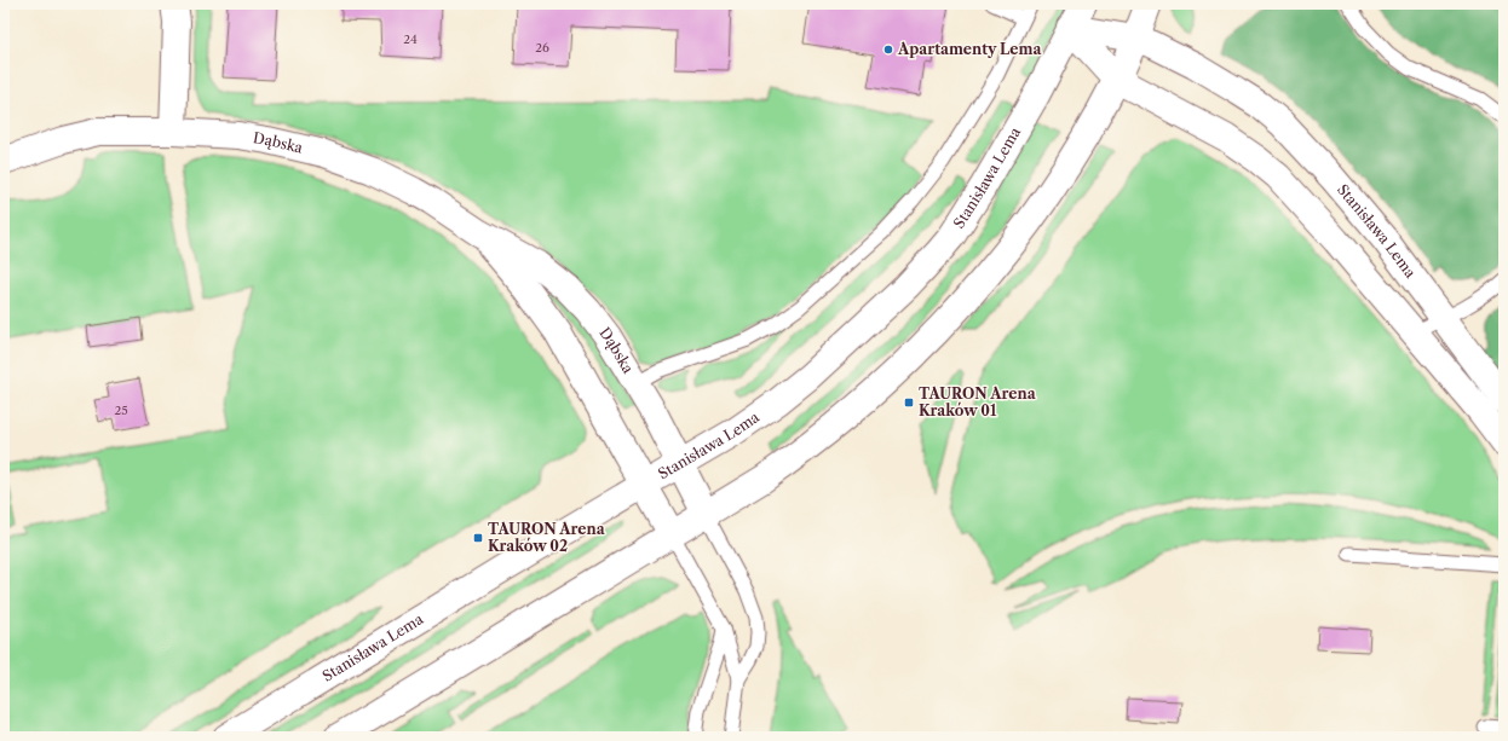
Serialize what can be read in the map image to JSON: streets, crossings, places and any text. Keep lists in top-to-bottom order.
{
  "streets": {
    "street": ["Dąbska", "Stanisława Lema"]
  },
  "crossings": [
    ["Dąbska", "Stanisława Lema"]
  ],
  "places": {
    "other": ["Apartamenty Lema"],
    "transit": ["TAURON Arena Kraków 01", "TAURON Arena Kraków 02"]
  },
  "house_numbers": ["24", "26", "25"]
}
